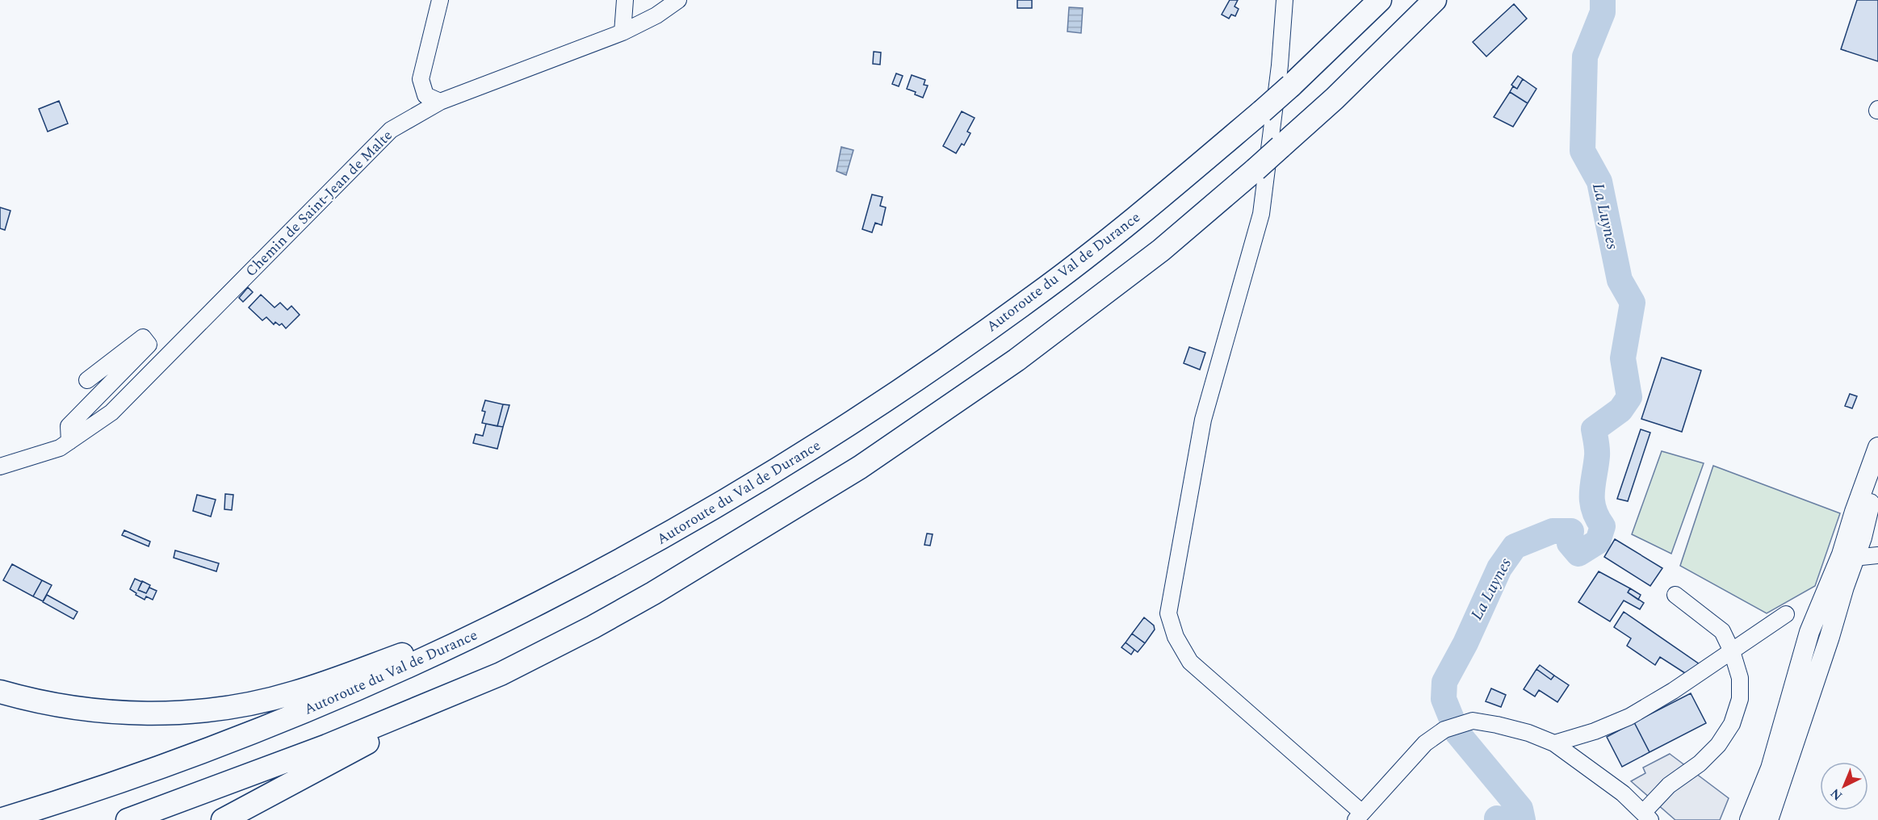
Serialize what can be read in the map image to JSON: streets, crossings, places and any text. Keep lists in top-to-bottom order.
{
  "streets": {
    "highway": ["Autoroute du Val de Durance"],
    "street": ["Chemin de Saint-Jean de Malte"]
  },
  "water": ["La Luynes"],
  "north": "bottom left"
}
